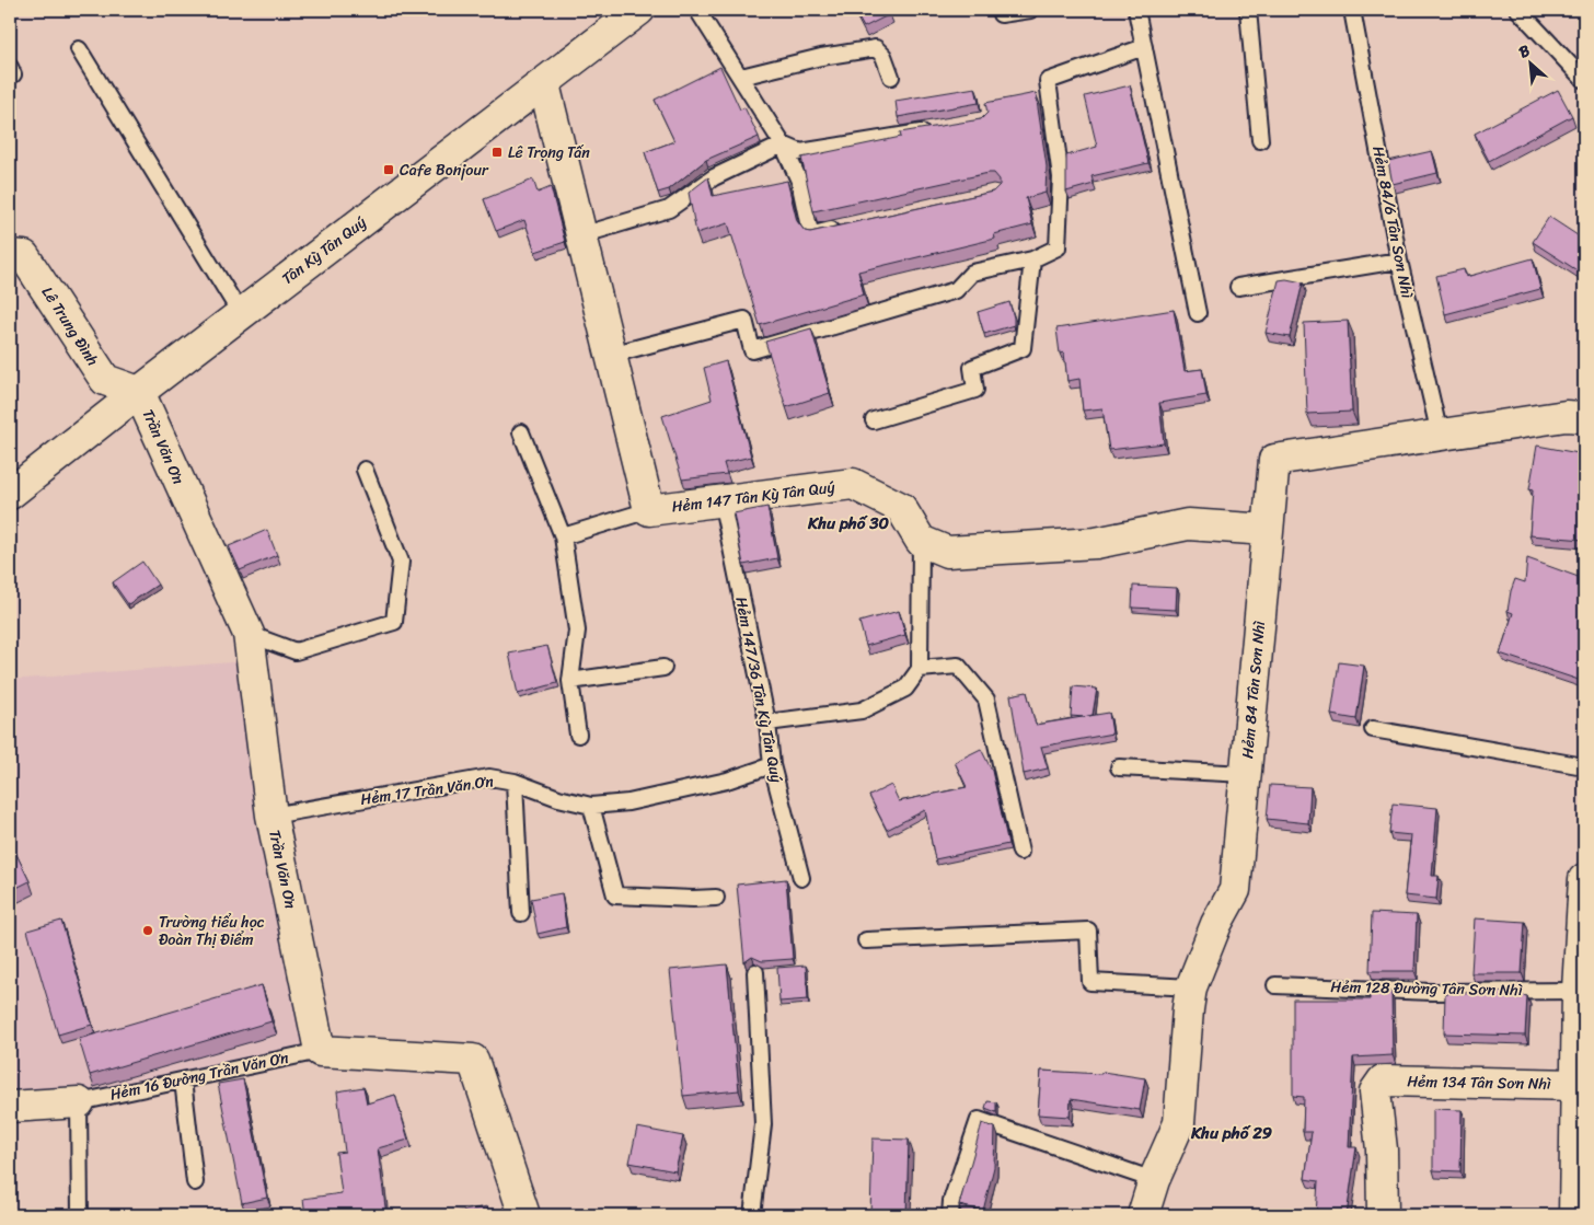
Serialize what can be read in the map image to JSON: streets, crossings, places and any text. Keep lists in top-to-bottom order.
{
  "streets": {
    "street": [
      "Tân Kỳ Tân Quý",
      "Lê Trung Đình",
      "Trần Văn Ơn",
      "Hẻm 147 Tân Kỳ Tân Quý",
      "Hẻm 84 Tân Sơn Nhì",
      "Hẻm 134 Tân Sơn Nhì"
    ],
    "lane": [
      "Hẻm 84/6 Tân Sơn Nhì",
      "Hẻm 147/36 Tân Kỳ Tân Quý",
      "Hẻm 17 Trần Văn Ơn",
      "Hẻm 128 Đường Tân Sơn Nhì",
      "Hẻm 16 Đường Trần Văn Ơn"
    ]
  },
  "crossings": [
    ["Hẻm 84/6 Tân Sơn Nhì", "Hẻm 84 Tân Sơn Nhì"],
    ["Tân Kỳ Tân Quý", "Lê Trung Đình"],
    ["Tân Kỳ Tân Quý", "Trần Văn Ơn"],
    ["Tân Kỳ Tân Quý", "Hẻm 147 Tân Kỳ Tân Quý"],
    ["Lê Trung Đình", "Trần Văn Ơn"],
    ["Trần Văn Ơn", "Hẻm 17 Trần Văn Ơn"],
    ["Trần Văn Ơn", "Hẻm 16 Đường Trần Văn Ơn"],
    ["Hẻm 147 Tân Kỳ Tân Quý", "Hẻm 147/36 Tân Kỳ Tân Quý"],
    ["Hẻm 147/36 Tân Kỳ Tân Quý", "Hẻm 17 Trần Văn Ơn"]
  ],
  "districts": ["Khu phố 30", "Khu phố 29"],
  "places": {
    "transit": ["Lê Trọng Tấn", "Cafe Bonjour"],
    "other": ["Trường tiểu học Đoàn Thị Điểm"]
  },
  "north": "top left"
}
